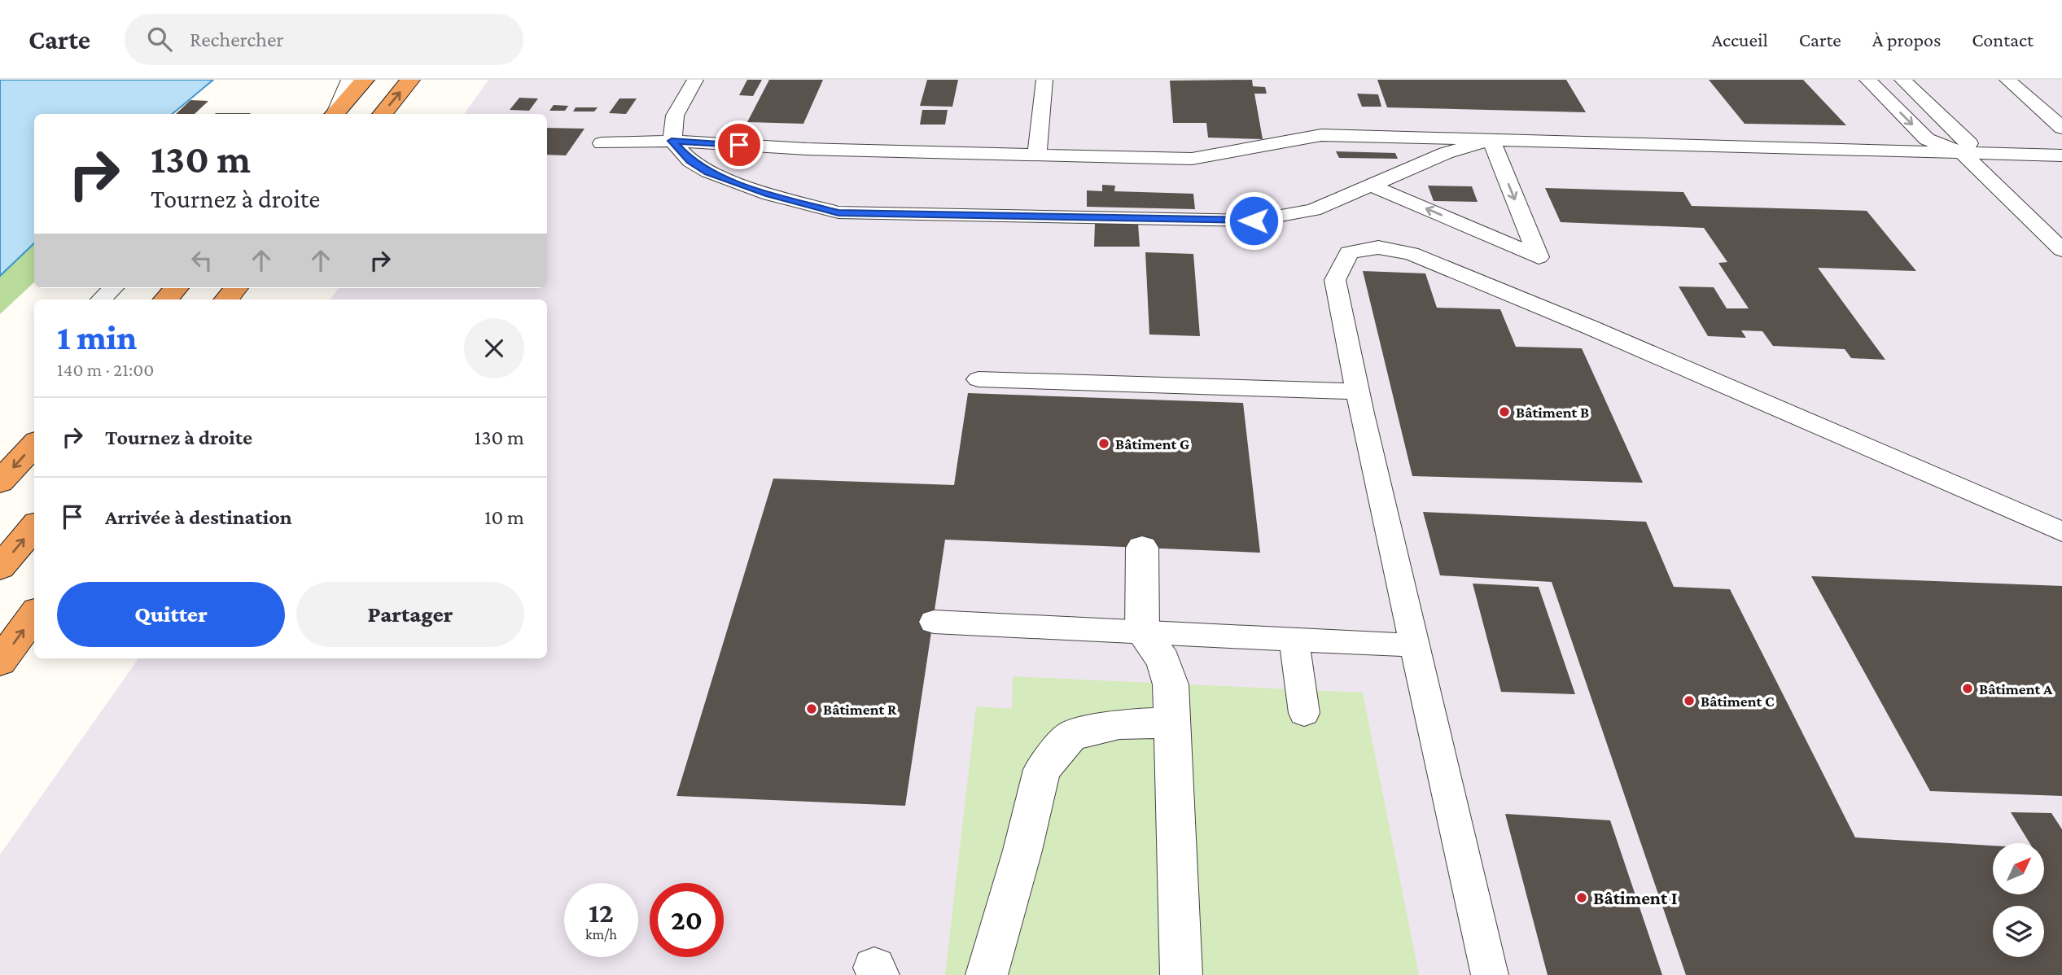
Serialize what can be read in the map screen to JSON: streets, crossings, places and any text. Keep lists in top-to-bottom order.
{
  "places": [
    "Bâtiment B",
    "Bâtiment G",
    "Bâtiment A",
    "Bâtiment C",
    "Bâtiment R",
    "Bâtiment I"
  ],
  "north": "top right",
  "page": {
    "header": "Carte",
    "search": "Rechercher",
    "nav": [
      "Accueil",
      "Carte",
      "À propos",
      "Contact"
    ],
    "turn": ["130 m", "Tournez à droite"],
    "heading": ["1 min", "140 m · 21:00"],
    "list": [
      {
        "name": "Tournez à droite",
        "value": "130 m"
      },
      {
        "name": "Arrivée à destination",
        "value": "10 m"
      }
    ],
    "buttons": ["Quitter", "Partager"],
    "speed": "12 km/h",
    "limit": "20"
  }
}
